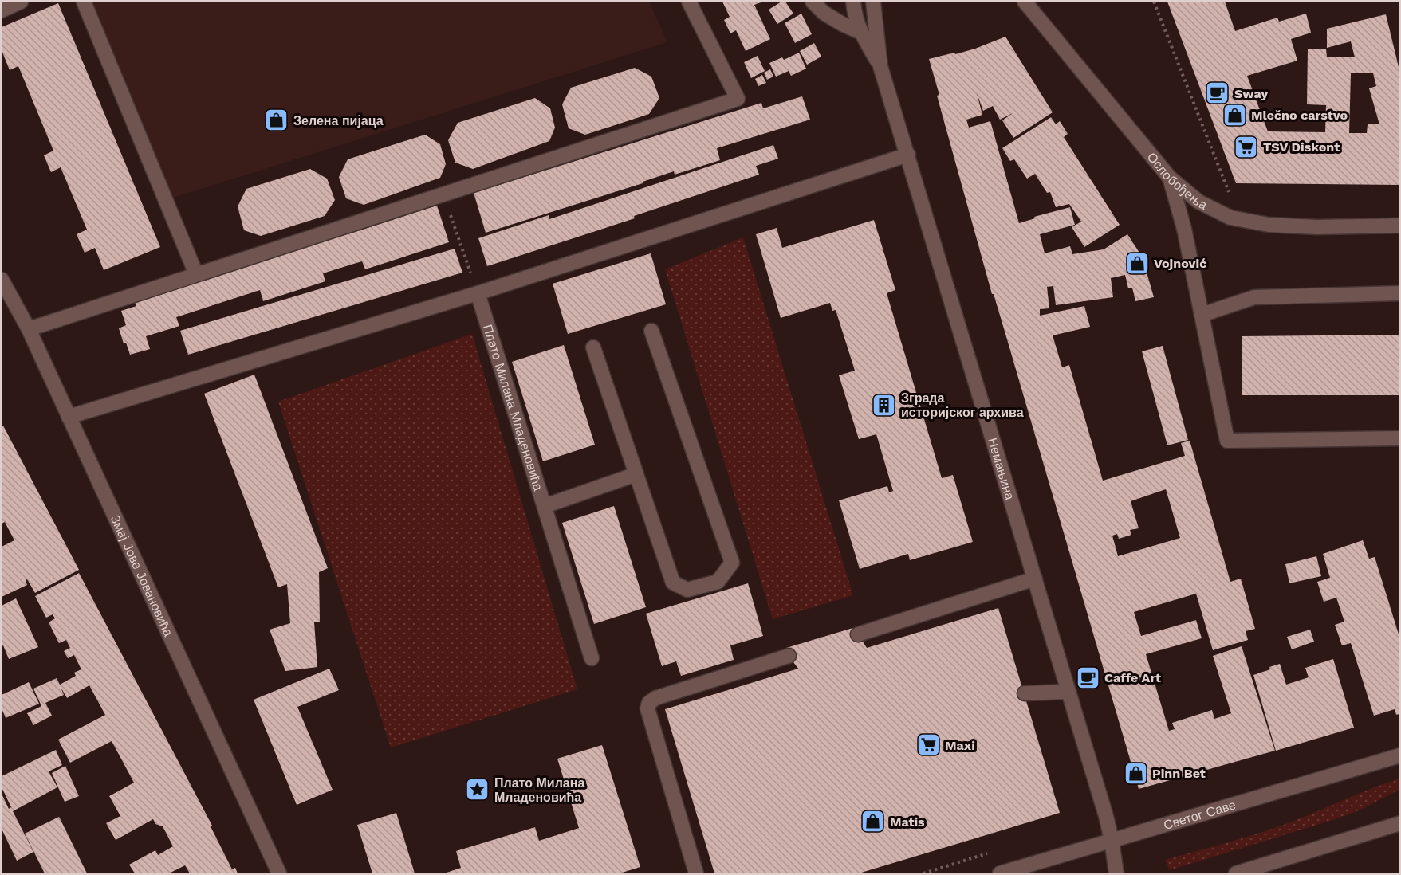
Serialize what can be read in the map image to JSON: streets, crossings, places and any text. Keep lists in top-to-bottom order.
{
  "streets": {
    "street": [
      "Ослобођења",
      "Плато Милана Младеновића",
      "Немањина",
      "Змај Јове Јовановића",
      "Светог Саве"
    ]
  },
  "crossings": [
    ["Немањина", "Светог Саве"]
  ],
  "places": {
    "cafe": ["Sway", "Caffe Art"],
    "shop": [
      "Mlečno carstvo",
      "Зелена пијаца",
      "Vojnović",
      "Pinn Bet",
      "Matis"
    ],
    "supermarket": ["TSV Diskont", "Maxi"],
    "building": ["Зграда историјског архива"],
    "place": ["Плато Милана Младеновића"]
  }
}
